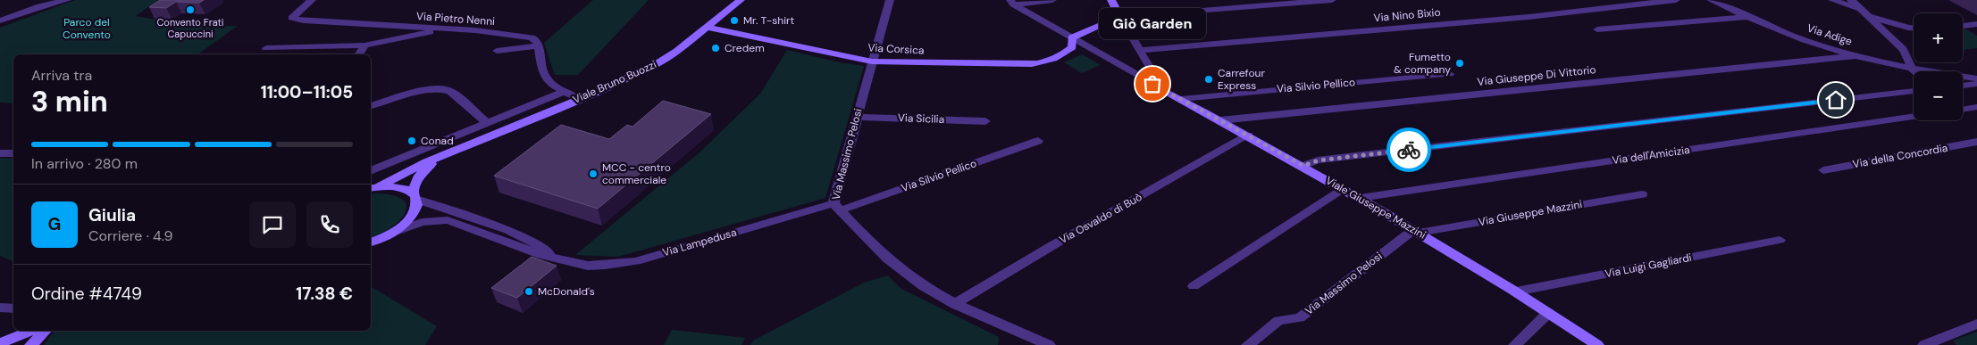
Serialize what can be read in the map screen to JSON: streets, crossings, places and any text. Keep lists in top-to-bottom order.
{
  "streets": {
    "main road": ["Via Corsica", "Viale Bruno Buozzi", "Viale Giuseppe Mazzini"],
    "street": [
      "Via Nino Bixio",
      "Via Pietro Nenni",
      "Via Adige",
      "Via Giuseppe Di Vittorio",
      "Via Silvio Pellico",
      "Via Sicilia",
      "Via Massimo Pelosi",
      "Via dell'Amicizia",
      "Via della Concordia",
      "Via Giuseppe Mazzini",
      "Via Osvaldo di Buò",
      "Via Lampedusa",
      "Via Luigi Gagliardi"
    ]
  },
  "crossings": [
    ["Via Adige", "Via Giuseppe Di Vittorio"],
    ["Via Corsica", "Viale Bruno Buozzi"],
    ["Via Corsica", "Via Massimo Pelosi"],
    ["Via Corsica", "Viale Giuseppe Mazzini"],
    ["Via Giuseppe Di Vittorio", "Viale Giuseppe Mazzini"],
    ["Viale Bruno Buozzi", "Via Lampedusa"],
    ["Via Silvio Pellico", "Via Massimo Pelosi"],
    ["Via Silvio Pellico", "Viale Giuseppe Mazzini"],
    ["Via Silvio Pellico", "Via Lampedusa"],
    ["Via Sicilia", "Via Massimo Pelosi"],
    ["Via Massimo Pelosi", "Viale Giuseppe Mazzini"],
    ["Via Massimo Pelosi", "Via Giuseppe Mazzini"],
    ["Via Massimo Pelosi", "Via Osvaldo di Buò"],
    ["Via Massimo Pelosi", "Via Lampedusa"],
    ["Via dell'Amicizia", "Viale Giuseppe Mazzini"],
    ["Viale Giuseppe Mazzini", "Via Giuseppe Mazzini"],
    ["Viale Giuseppe Mazzini", "Via Osvaldo di Buò"],
    ["Viale Giuseppe Mazzini", "Via Luigi Gagliardi"]
  ],
  "parks": ["Parco del Convento"],
  "places": [
    "Convento Frati Capuccini",
    "Mr. T-shirt",
    "Credem",
    "Fumetto & company",
    "Carrefour Express",
    "Giò Garden",
    "Conad",
    "MCC - centro commerciale",
    "McDonald's"
  ],
  "page": {
    "bubble": "Giò Garden",
    "map_buttons": ["+", "−"],
    "heading": ["3 min", "Arriva tra", "11:00–11:05"],
    "panel": [
      "Giulia",
      "Corriere · 4.9",
      "Ordine #4749",
      "17.38 €"
    ],
    "bar": "In arrivo · 280 m",
    "round": "G"
  }
}
